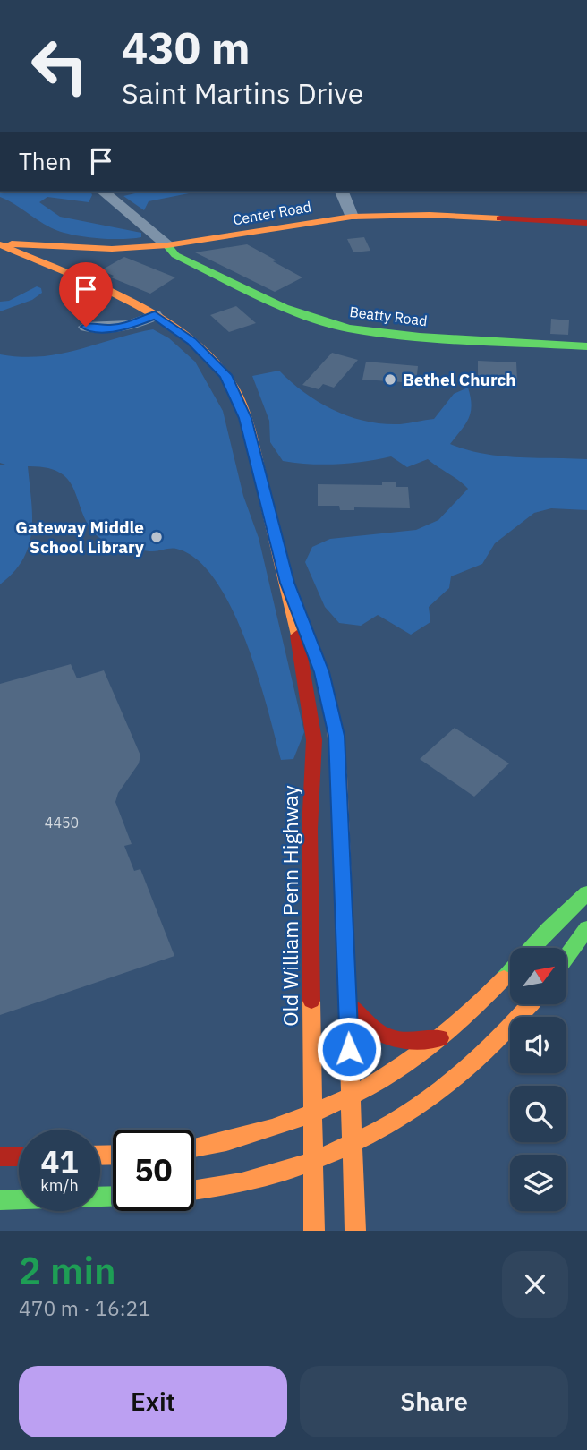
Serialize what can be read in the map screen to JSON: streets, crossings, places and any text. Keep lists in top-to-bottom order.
{
  "streets": {
    "main road": ["Center Road", "Beatty Road", "Old William Penn Highway"]
  },
  "crossings": [
    ["Center Road", "Beatty Road"],
    ["Center Road", "Old William Penn Highway"]
  ],
  "places": ["Bethel Church", "Gateway Middle School Library"],
  "house_numbers": ["4450"],
  "north": "top right",
  "page": {
    "turn": ["430 m", "Saint Martins Drive"],
    "then": "Then",
    "speed": "41 km/h",
    "limit": "50",
    "heading": ["2 min", "470 m · 16:21"],
    "buttons": ["Exit", "Share"]
  }
}
